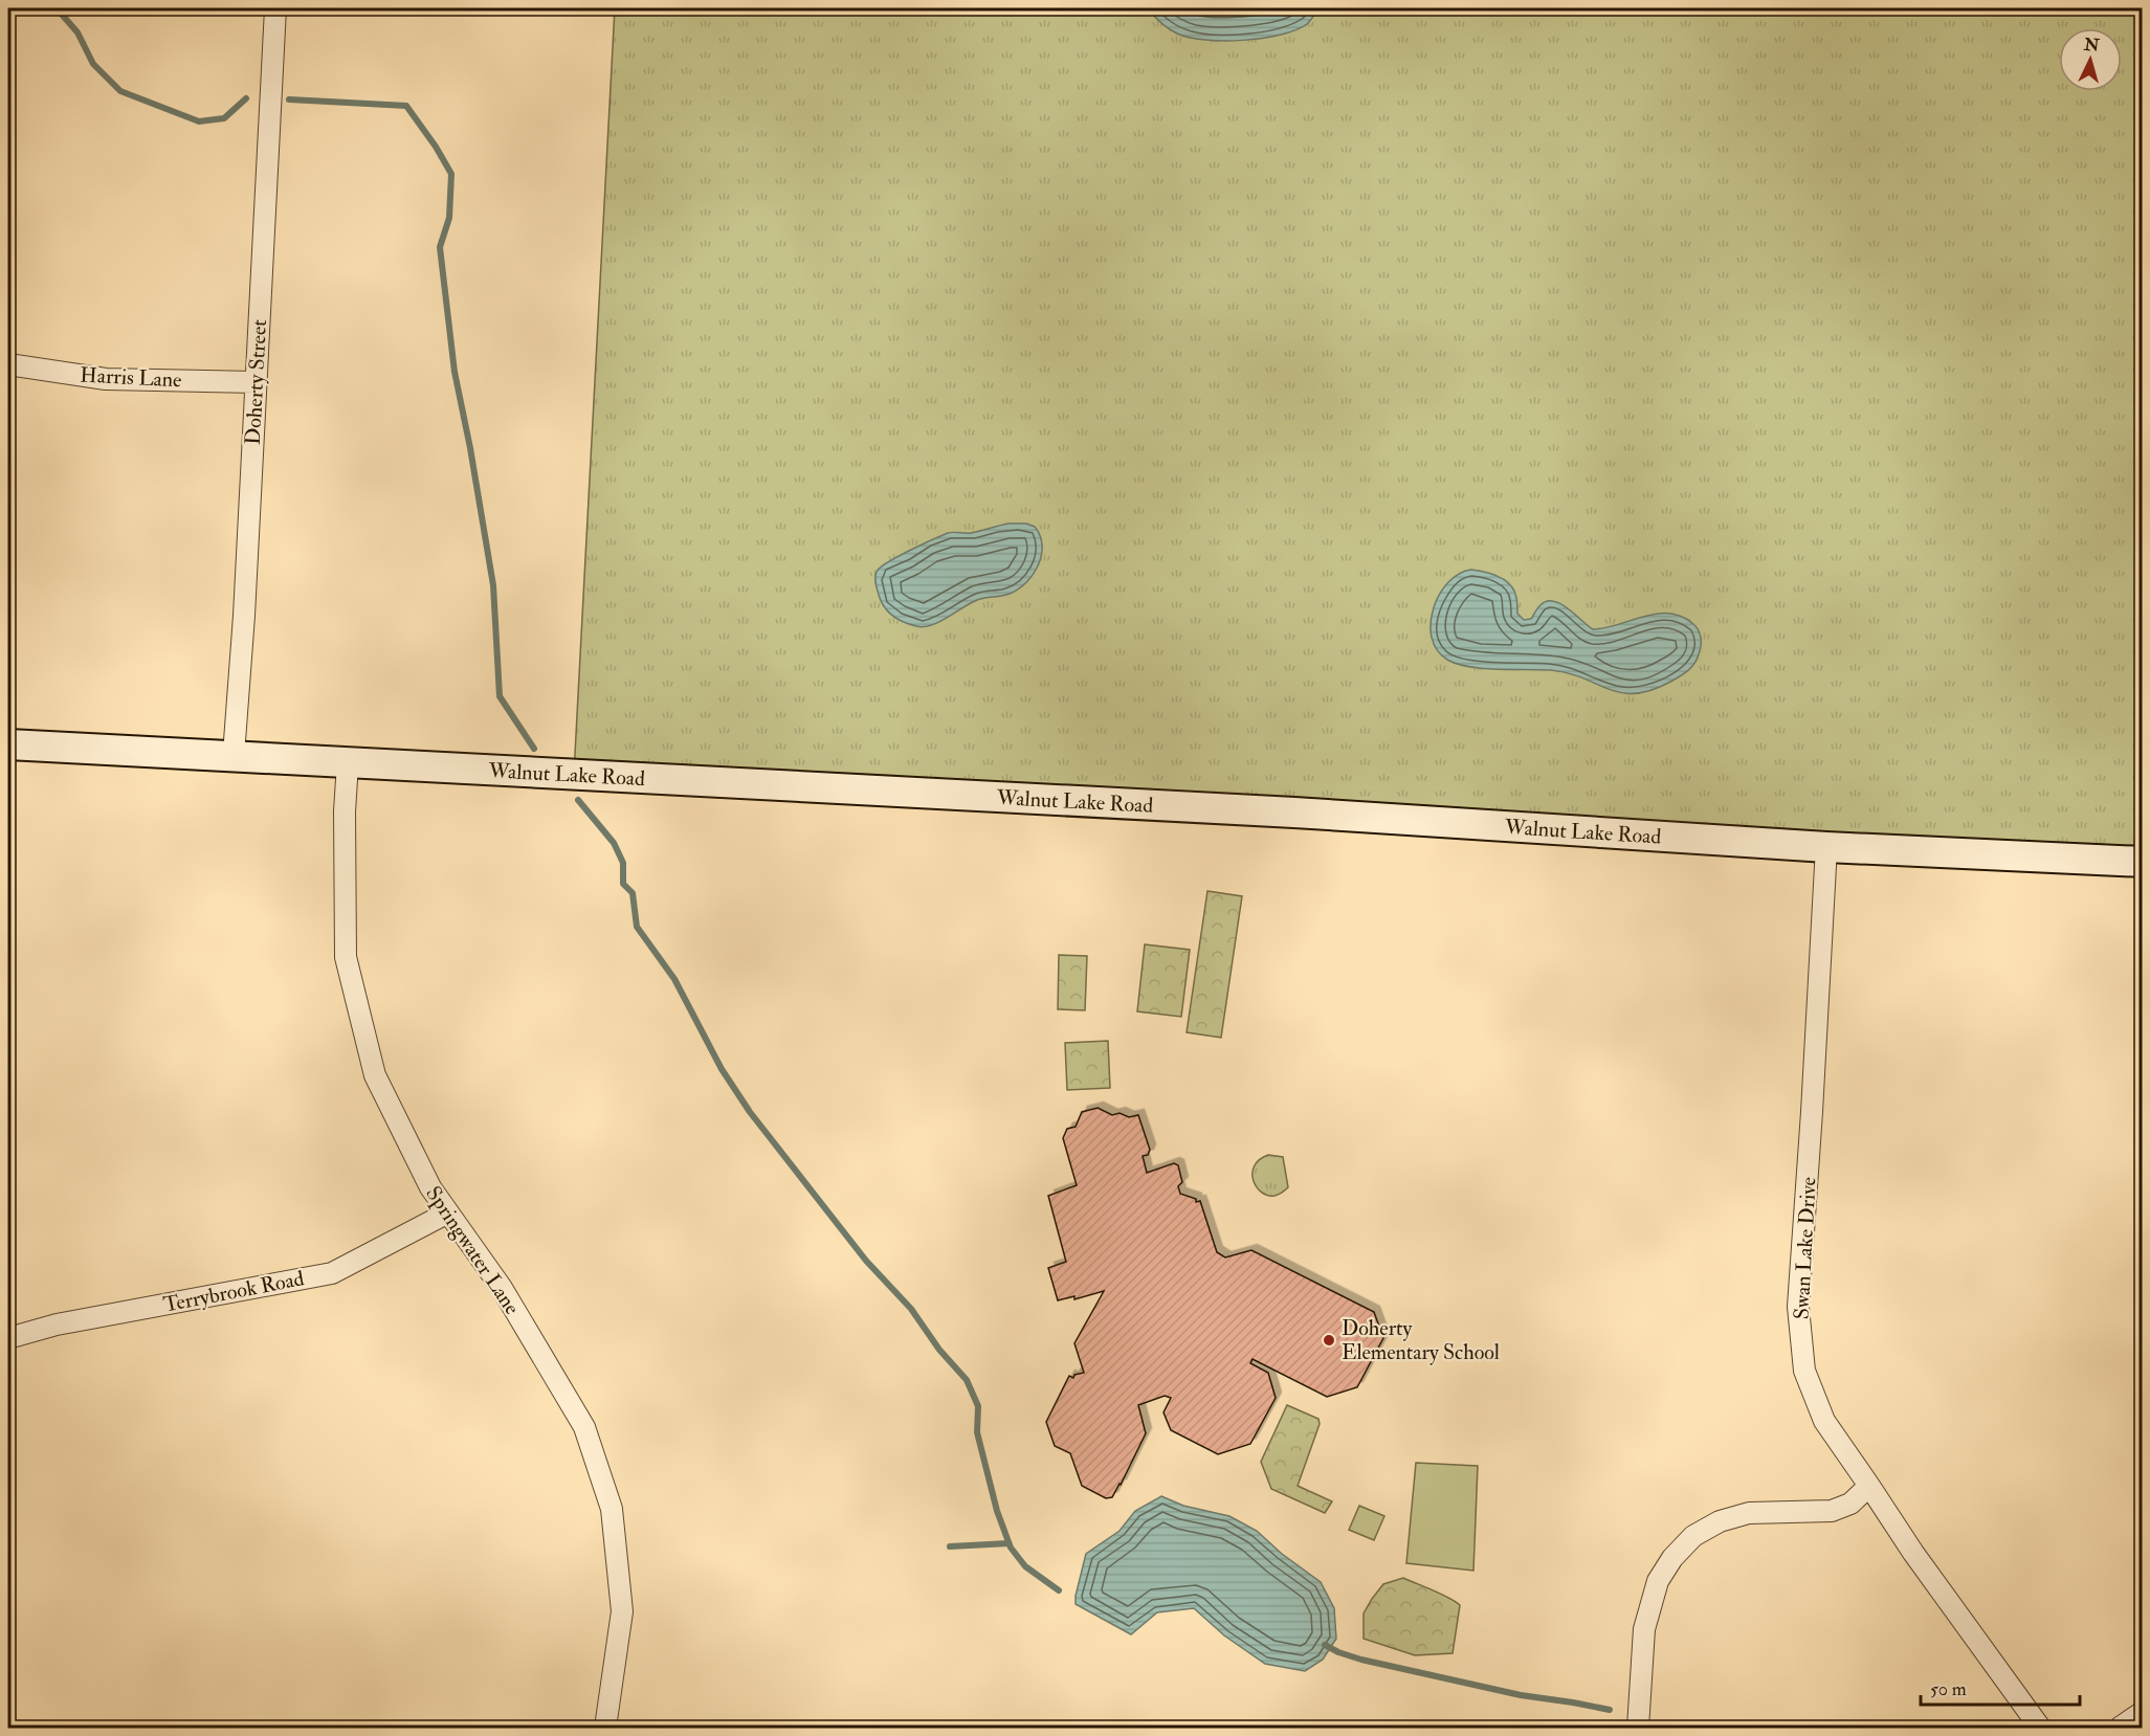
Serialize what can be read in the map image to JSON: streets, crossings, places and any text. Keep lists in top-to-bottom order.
{
  "streets": {
    "street": [
      "Harris Lane",
      "Doherty Street",
      "Walnut Lake Road",
      "Swan Lake Drive",
      "Springwater Lane",
      "Terrybrook Road"
    ]
  },
  "crossings": [
    ["Harris Lane", "Doherty Street"],
    ["Doherty Street", "Walnut Lake Road"],
    ["Walnut Lake Road", "Swan Lake Drive"],
    ["Walnut Lake Road", "Springwater Lane"],
    ["Springwater Lane", "Terrybrook Road"]
  ],
  "places": ["Doherty Elementary School"],
  "scale_bar": "50 m",
  "north": "top"
}
